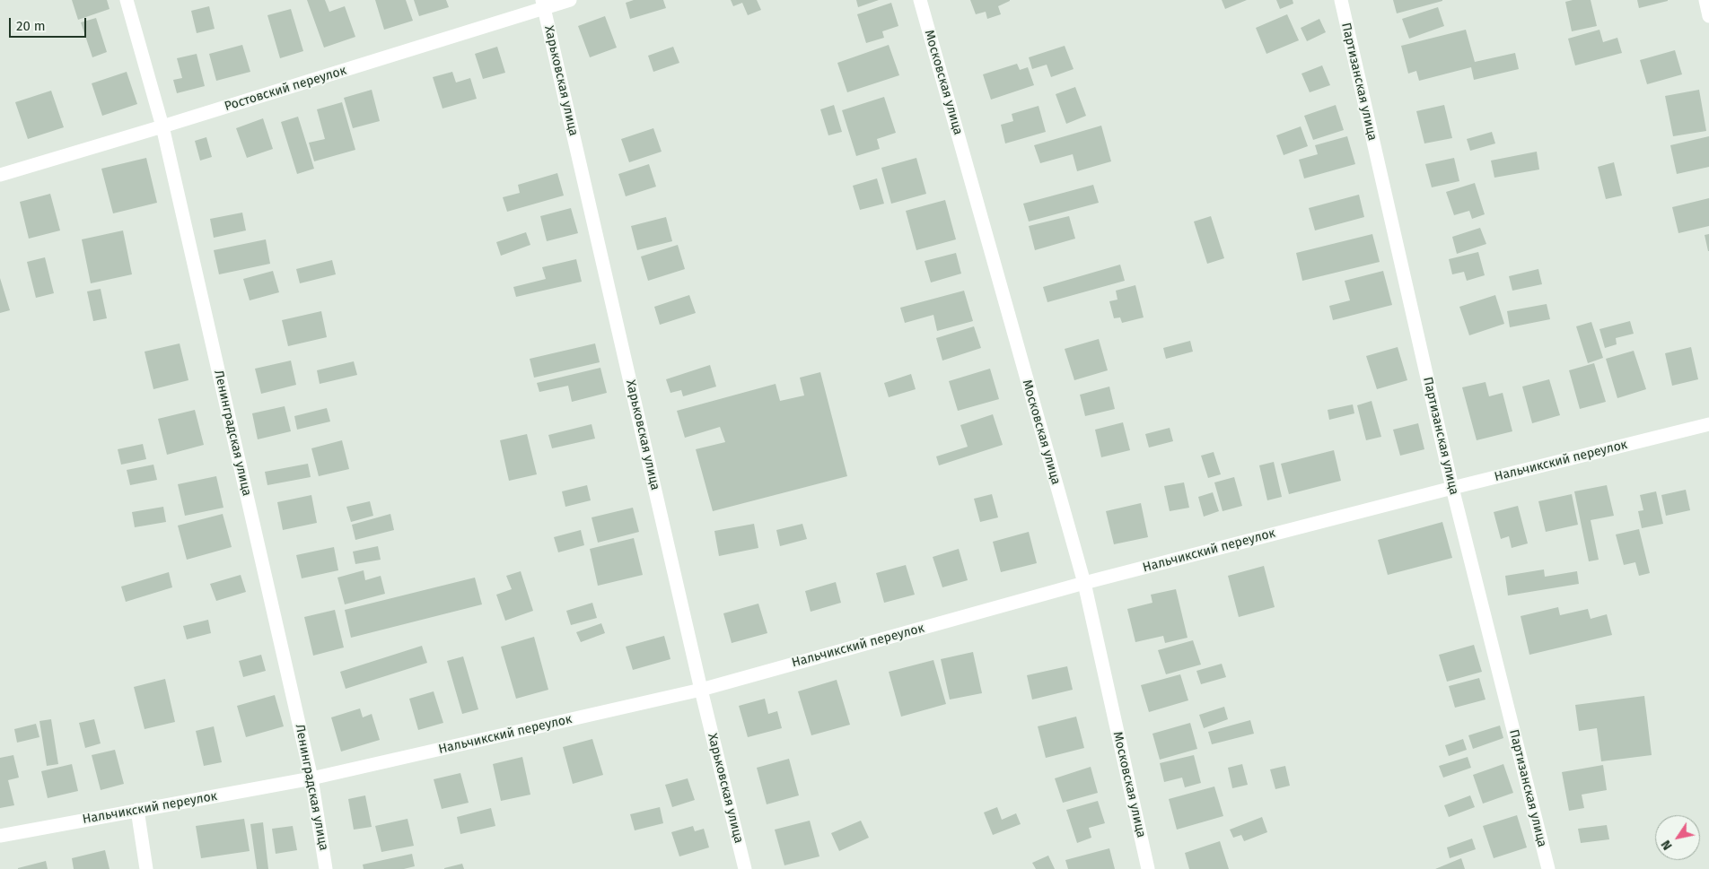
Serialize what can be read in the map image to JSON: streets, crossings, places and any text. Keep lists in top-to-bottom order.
{
  "streets": {
    "street": [
      "Харьковская улица",
      "Партизанская улица",
      "Московская улица",
      "Ростовский переулок",
      "Ленинградская улица",
      "Нальчикский переулок"
    ]
  },
  "crossings": [
    ["Харьковская улица", "Ростовский переулок"],
    ["Харьковская улица", "Нальчикский переулок"],
    ["Партизанская улица", "Нальчикский переулок"],
    ["Московская улица", "Нальчикский переулок"],
    ["Ростовский переулок", "Ленинградская улица"],
    ["Ленинградская улица", "Нальчикский переулок"]
  ],
  "scale_bar": "20 m",
  "north": "bottom left"
}
